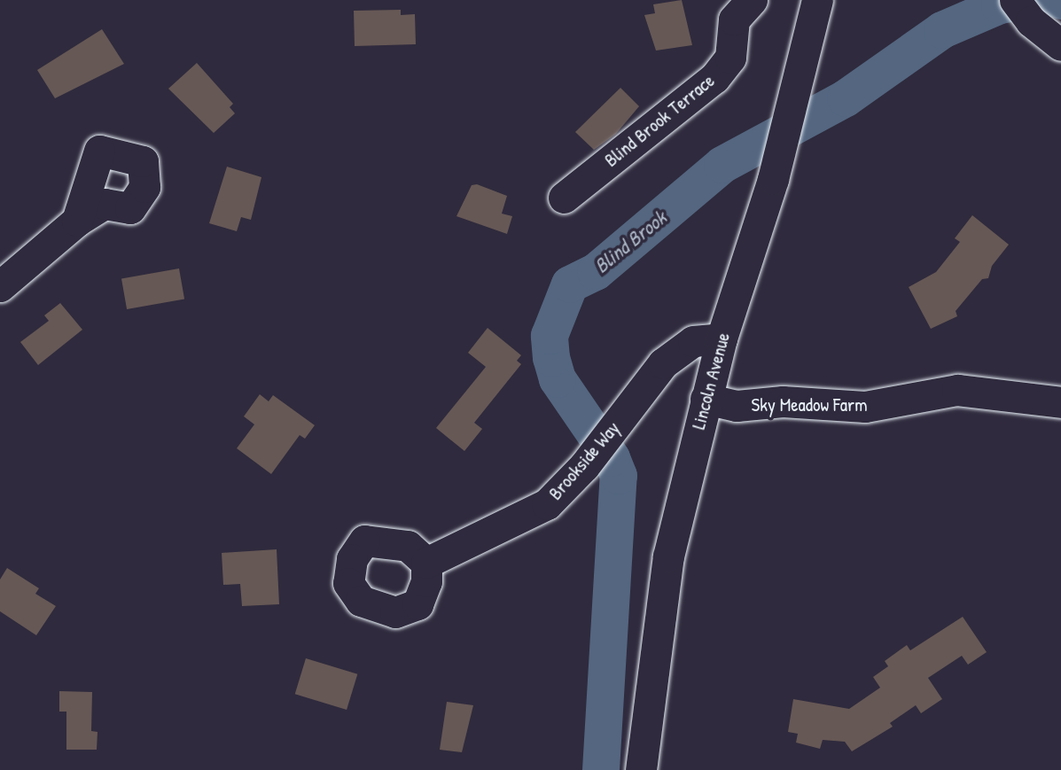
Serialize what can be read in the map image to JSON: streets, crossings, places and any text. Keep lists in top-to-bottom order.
{
  "streets": {
    "street": [
      "Blind Brook Terrace",
      "Lincoln Avenue",
      "Sky Meadow Farm",
      "Brookside Way"
    ]
  },
  "crossings": [
    ["Lincoln Avenue", "Sky Meadow Farm"],
    ["Lincoln Avenue", "Brookside Way"]
  ],
  "water": ["Blind Brook"]
}
